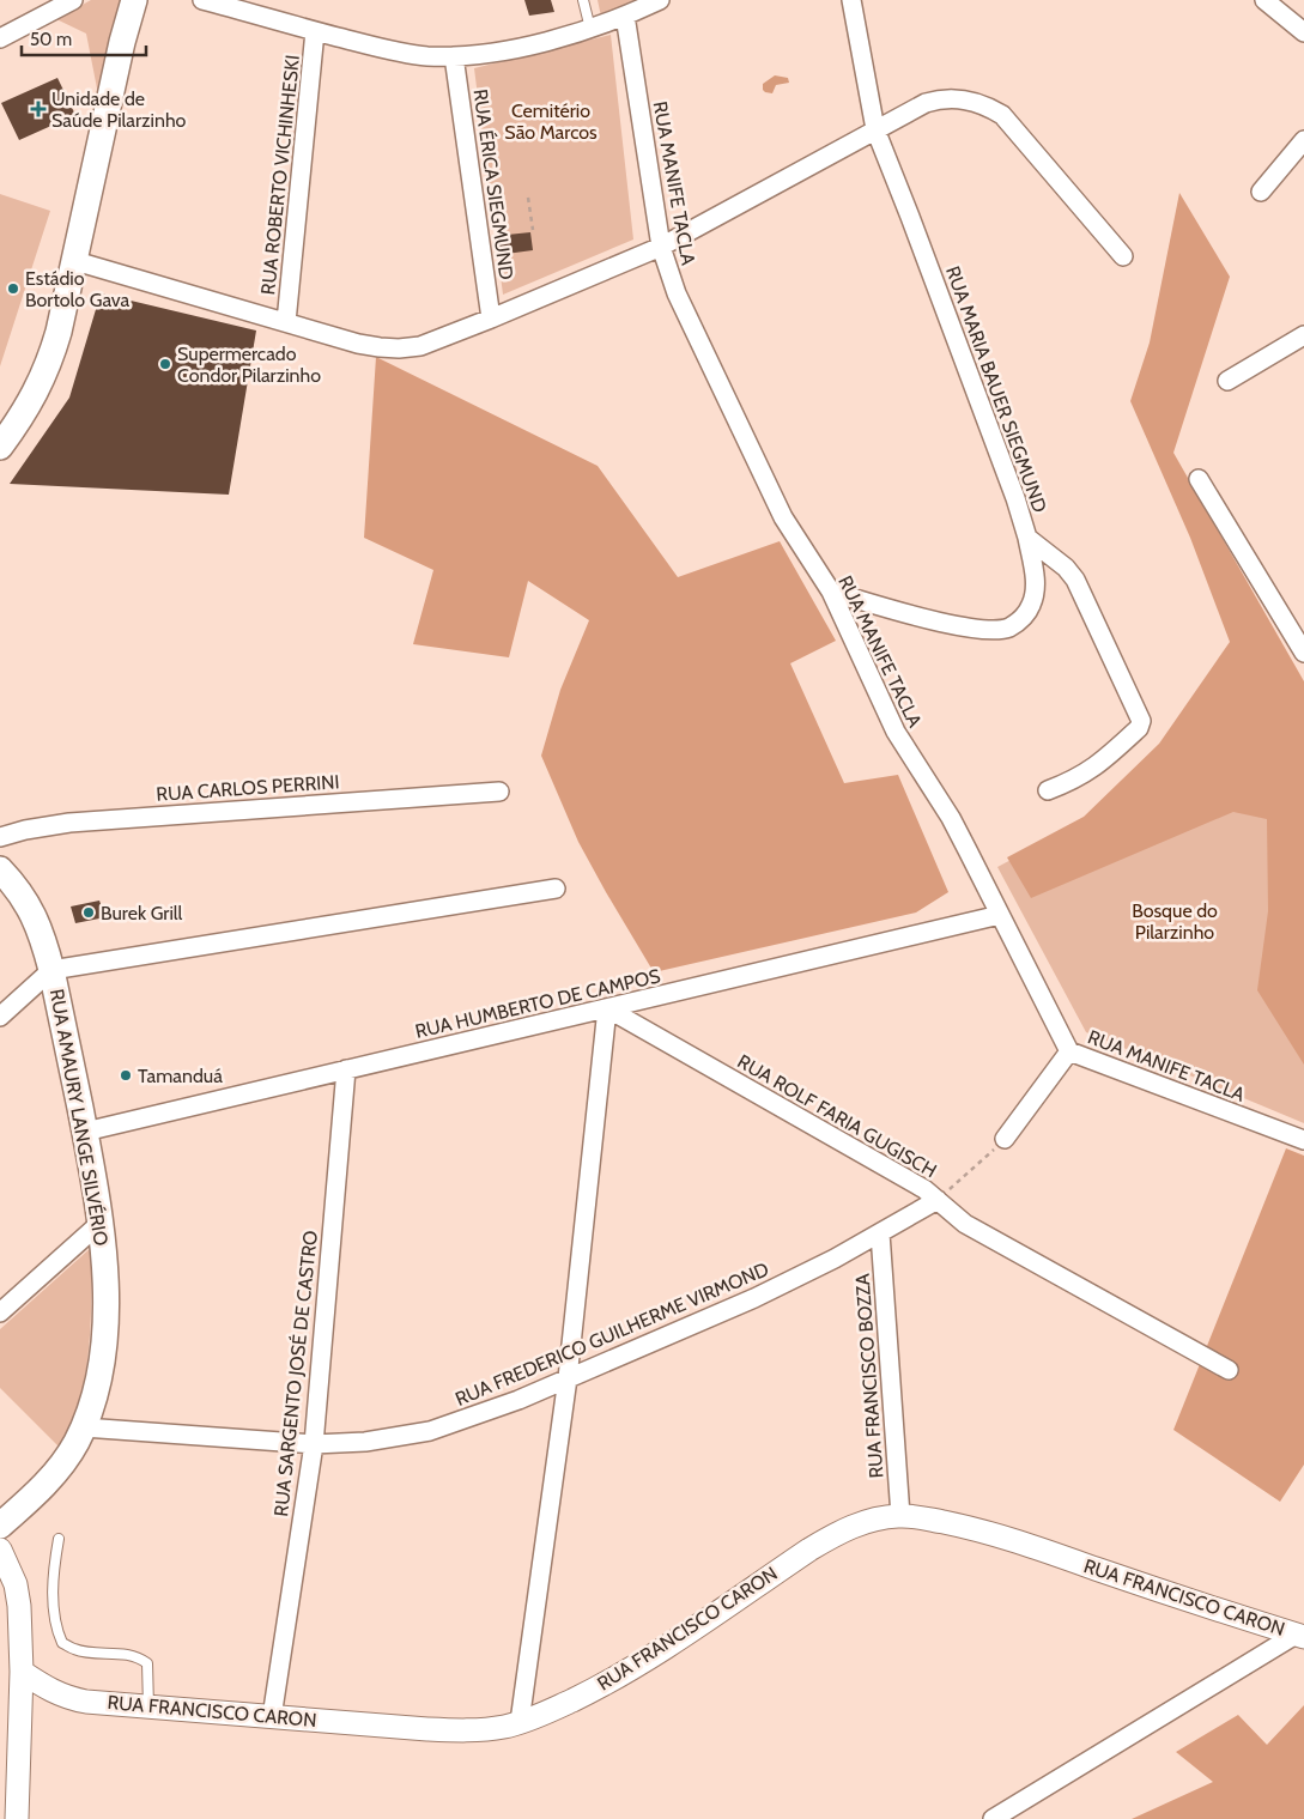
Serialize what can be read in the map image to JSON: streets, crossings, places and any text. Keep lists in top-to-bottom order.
{
  "streets": {
    "main road": ["RUA AMAURY LANGE SILVÉRIO"],
    "street": [
      "RUA ROBERTO VICHINHESKI",
      "RUA MANIFE TACLA",
      "RUA ÉRICA SIEGMUND",
      "RUA MARIA BAUER SIEGMUND",
      "RUA CARLOS PERRINI",
      "RUA HUMBERTO DE CAMPOS",
      "RUA ROLF FARIA GUGISCH",
      "RUA FREDERICO GUILHERME VIRMOND",
      "RUA SARGENTO JOSÉ DE CASTRO",
      "RUA FRANCISCO BOZZA",
      "RUA FRANCISCO CARON"
    ]
  },
  "crossings": [
    ["RUA MANIFE TACLA", "RUA HUMBERTO DE CAMPOS"],
    ["RUA HUMBERTO DE CAMPOS", "RUA ROLF FARIA GUGISCH"],
    ["RUA HUMBERTO DE CAMPOS", "RUA AMAURY LANGE SILVÉRIO"],
    ["RUA HUMBERTO DE CAMPOS", "RUA SARGENTO JOSÉ DE CASTRO"],
    ["RUA ROLF FARIA GUGISCH", "RUA FREDERICO GUILHERME VIRMOND"],
    ["RUA AMAURY LANGE SILVÉRIO", "RUA FREDERICO GUILHERME VIRMOND"],
    ["RUA FREDERICO GUILHERME VIRMOND", "RUA SARGENTO JOSÉ DE CASTRO"],
    ["RUA FREDERICO GUILHERME VIRMOND", "RUA FRANCISCO BOZZA"],
    ["RUA SARGENTO JOSÉ DE CASTRO", "RUA FRANCISCO CARON"],
    ["RUA FRANCISCO BOZZA", "RUA FRANCISCO CARON"]
  ],
  "parks": ["Cemitério São Marcos", "Bosque do Pilarzinho"],
  "places": {
    "health": ["Unidade de Saúde Pilarzinho"],
    "other": [
      "Estádio Bortolo Gava",
      "Supermercado Condor Pilarzinho",
      "Burek Grill",
      "Tamanduá"
    ]
  },
  "scale_bar": "50 m"
}
